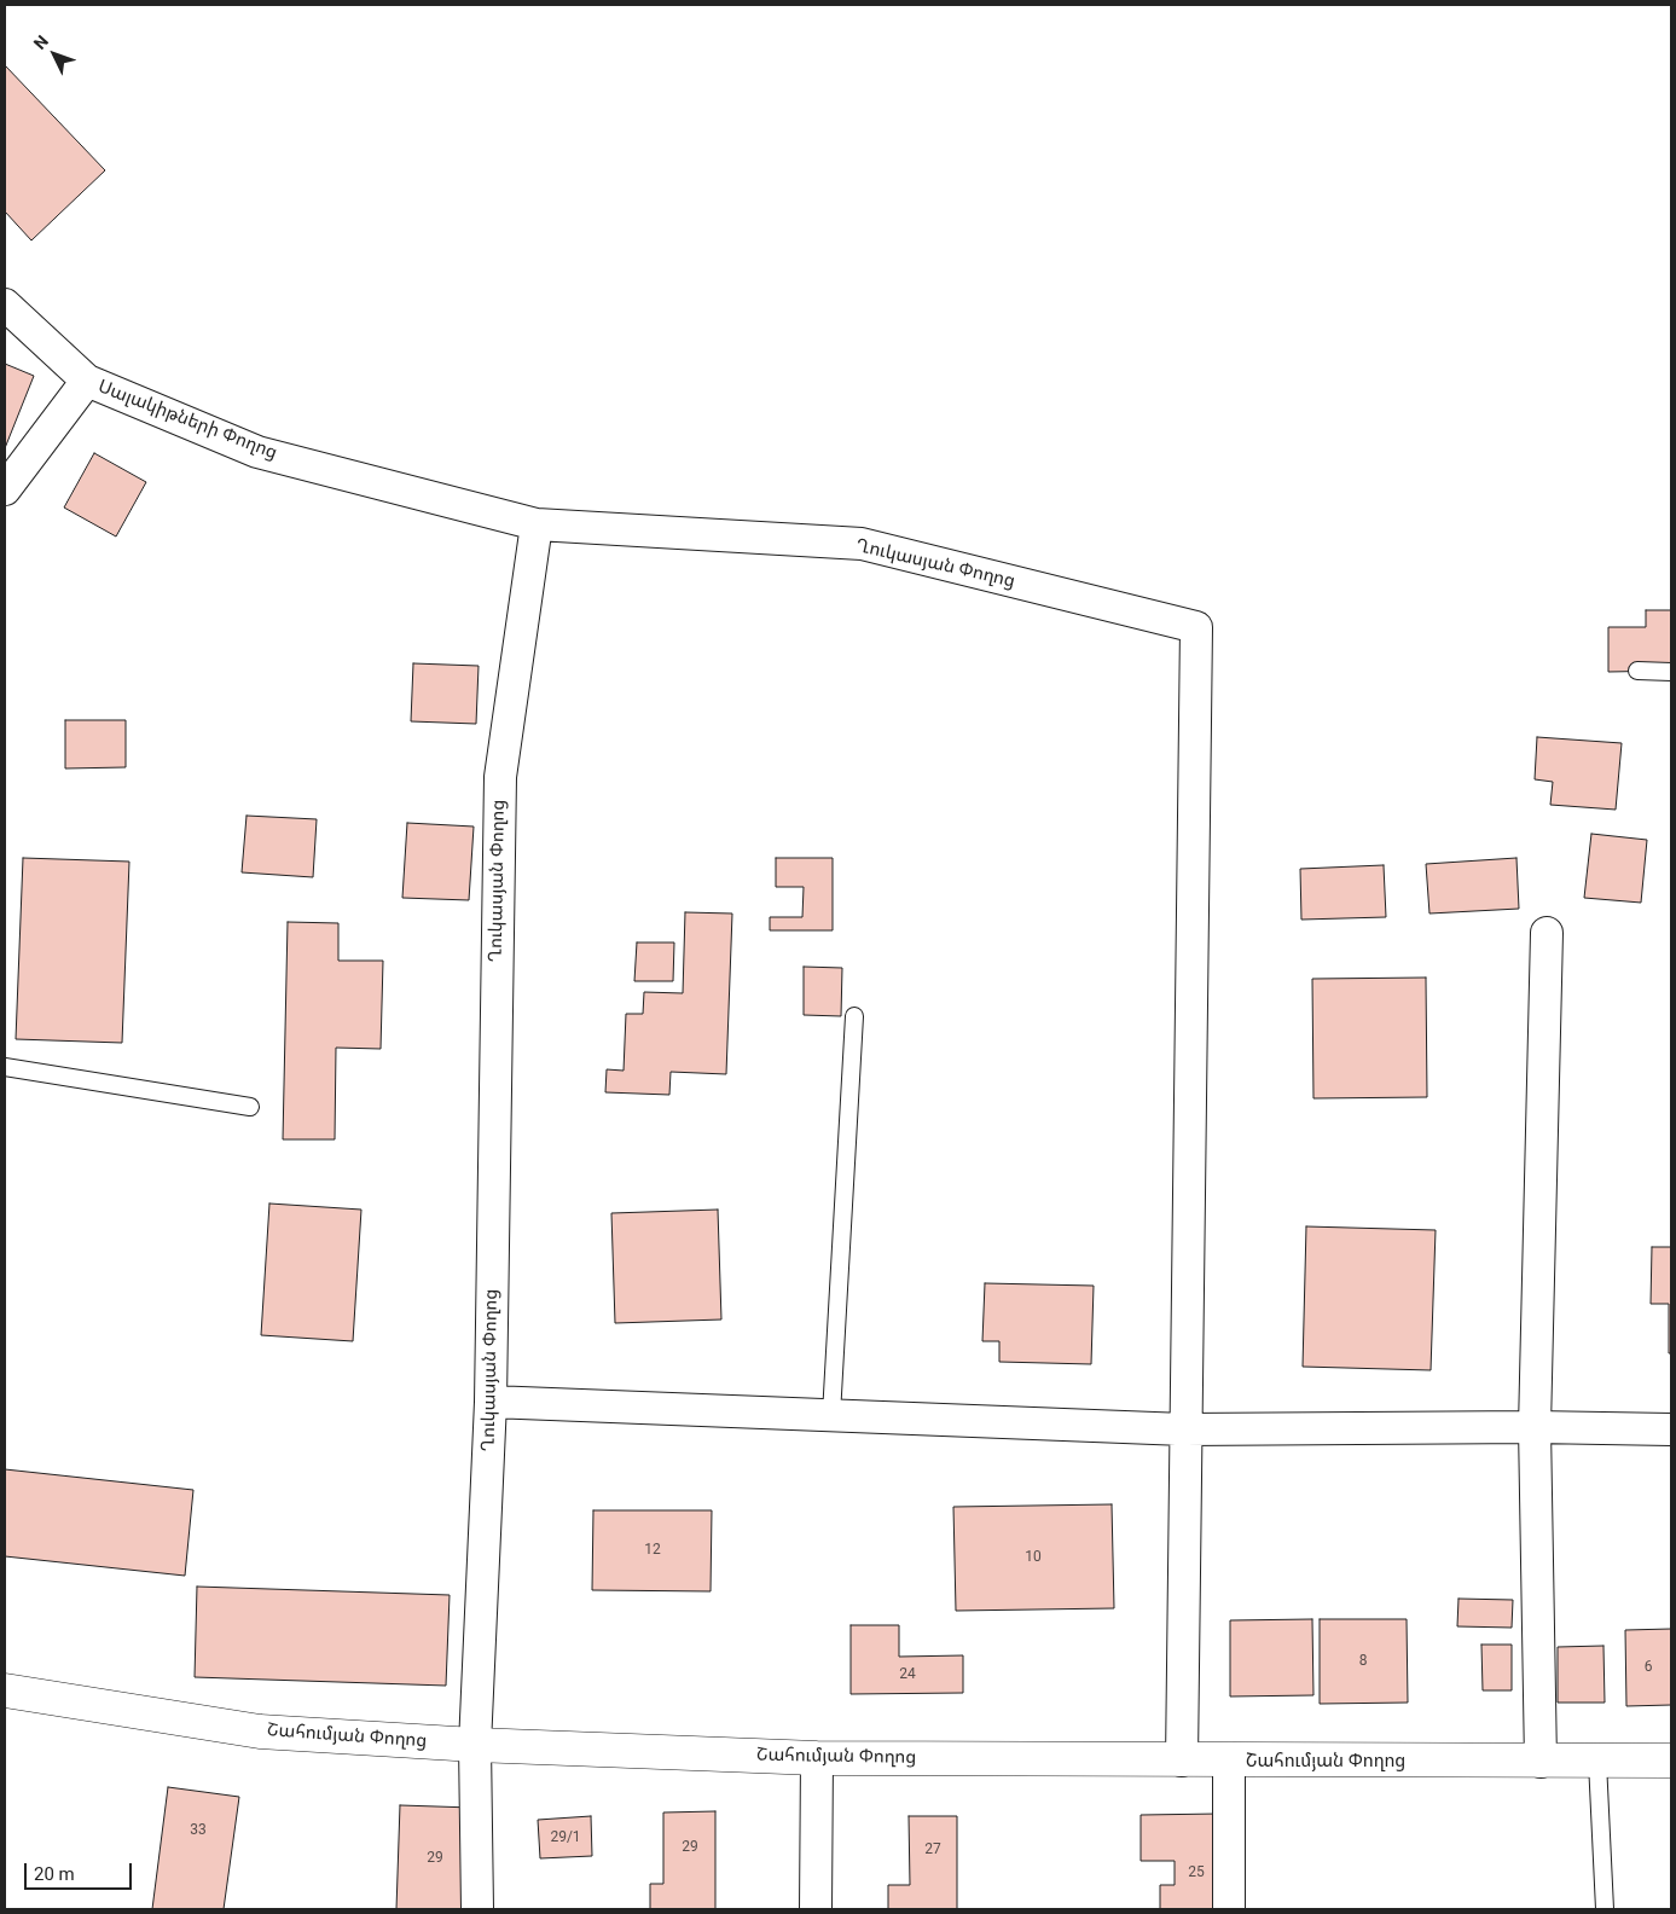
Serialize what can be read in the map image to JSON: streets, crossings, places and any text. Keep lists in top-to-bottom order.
{
  "streets": {
    "street": ["Սալակիթների Փողոց", "Ղուկասյան Փողոց", "Շահումյան Փողոց"]
  },
  "crossings": [
    ["Սալակիթների Փողոց", "Ղուկասյան Փողոց"],
    ["Ղուկասյան Փողոց", "Շահումյան Փողոց"]
  ],
  "house_numbers": [
    "12",
    "10",
    "8",
    "6",
    "24",
    "33",
    "29/1",
    "29",
    "27",
    "29",
    "25"
  ],
  "scale_bar": "20 m",
  "north": "top left"
}
